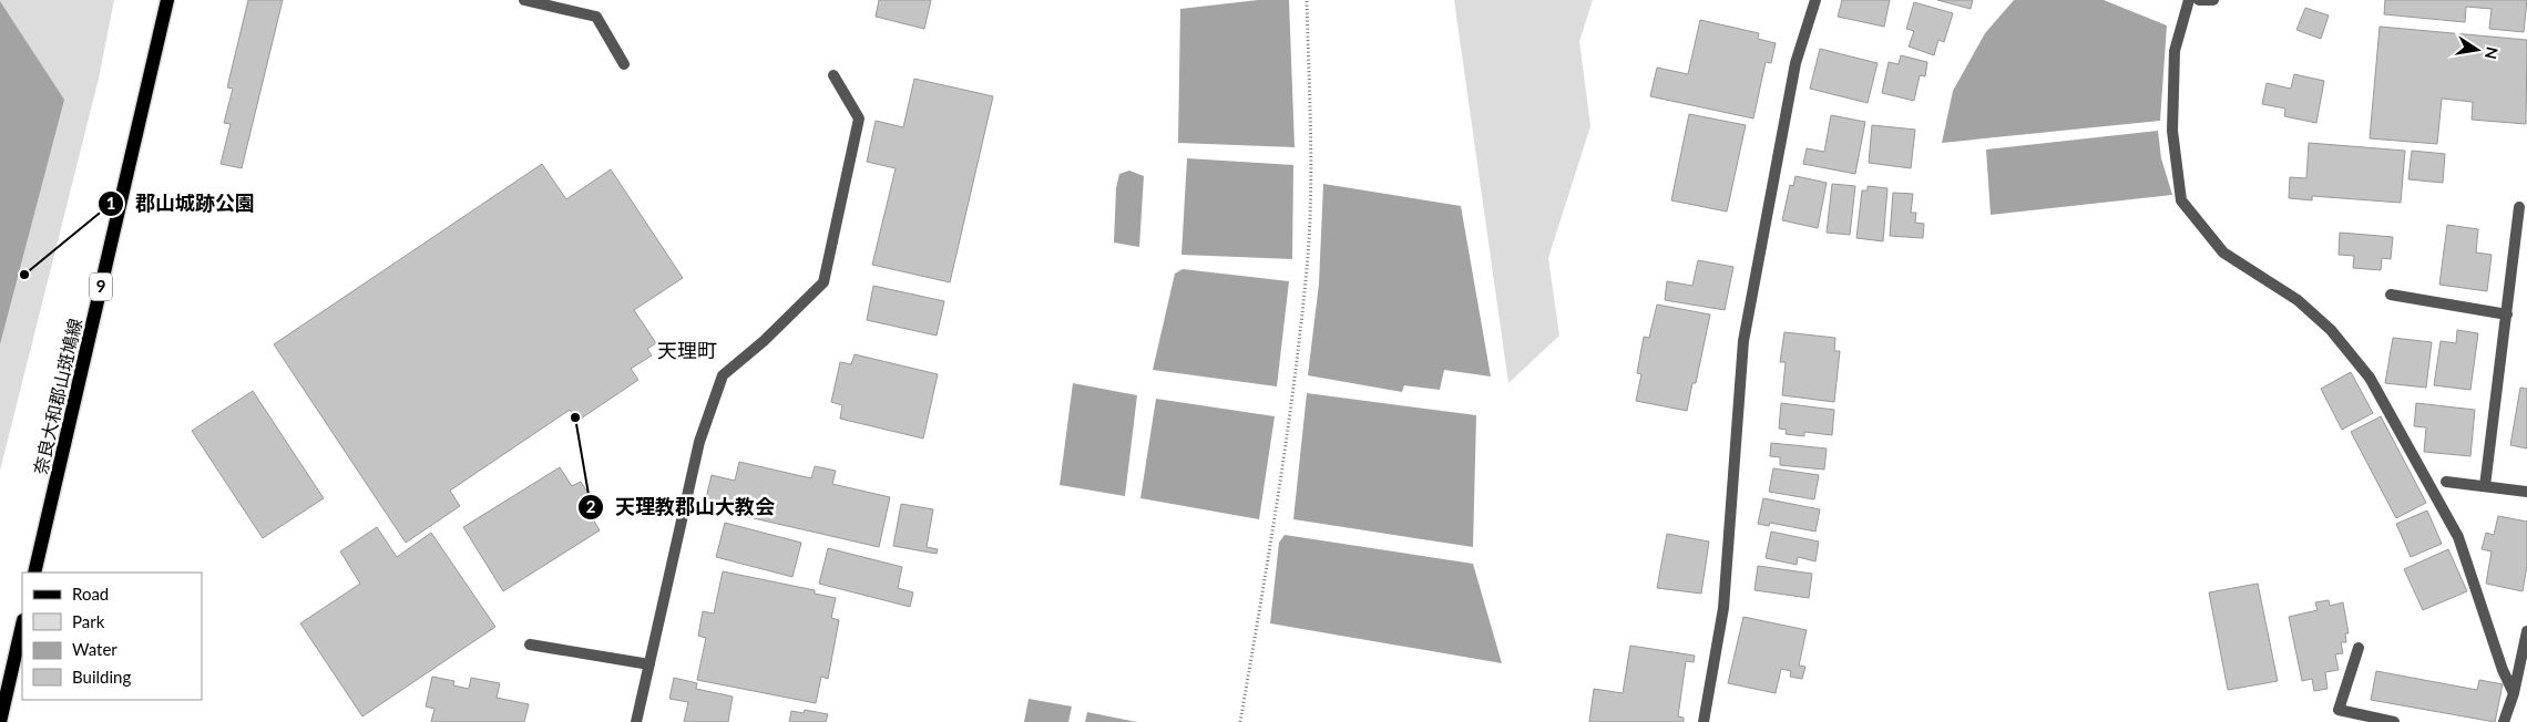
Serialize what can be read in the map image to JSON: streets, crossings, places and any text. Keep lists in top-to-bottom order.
{
  "streets": {
    "main road": ["9", "奈良大和郡山斑鳩線"]
  },
  "districts": ["天理町"],
  "places": ["郡山城跡公園", "天理教郡山大教会"],
  "legend": [
    "Road",
    "Park",
    "Water",
    "Building"
  ],
  "north": "right"
}
